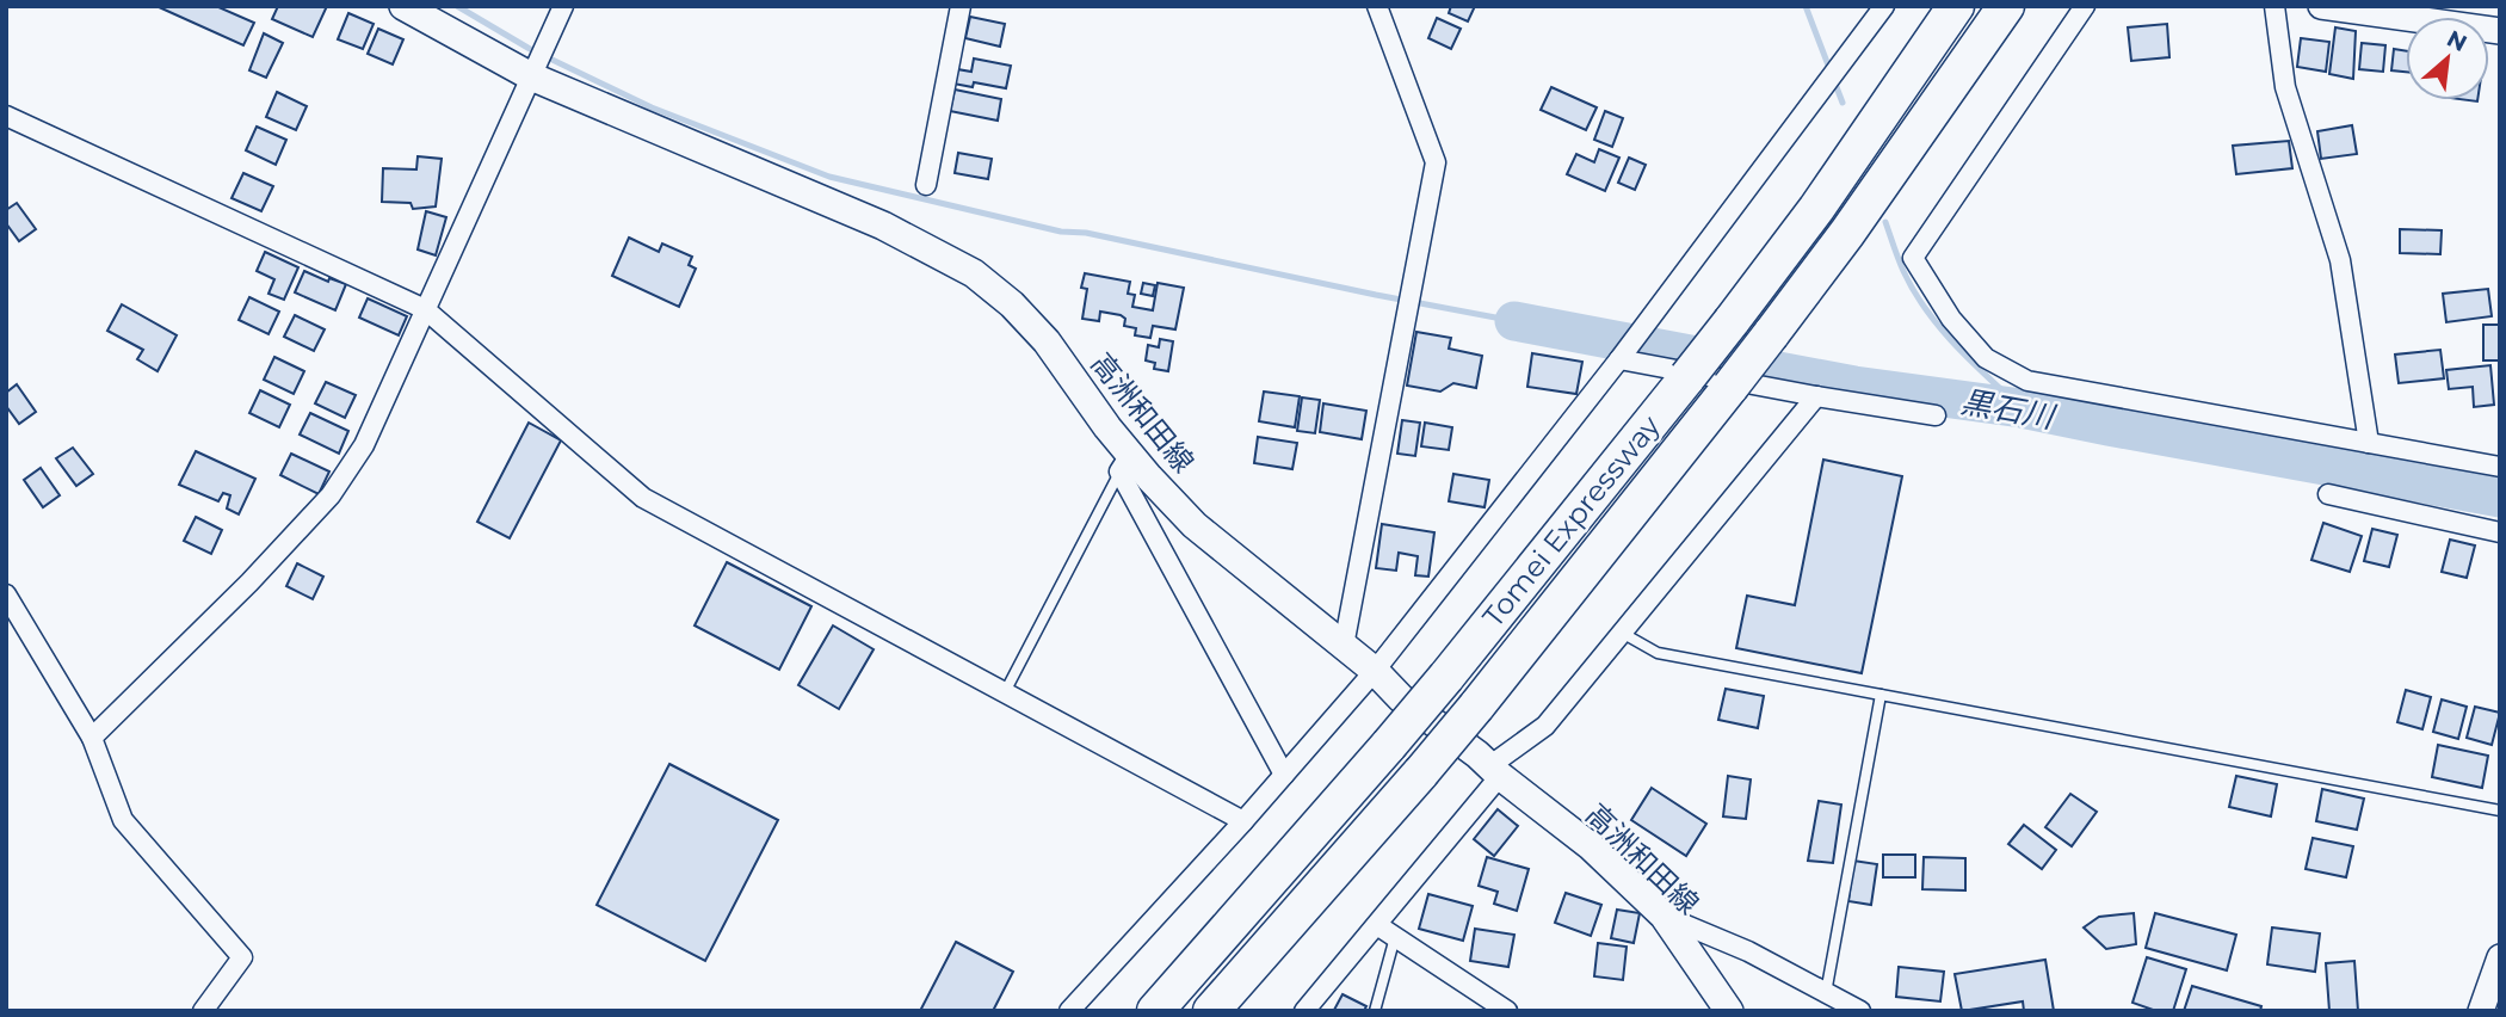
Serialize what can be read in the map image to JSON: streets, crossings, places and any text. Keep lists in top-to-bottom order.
{
  "streets": {
    "highway": ["Tomei Expressway"],
    "main road": ["高洲和田線"]
  },
  "water": ["黒石川"],
  "north": "top right"
}
